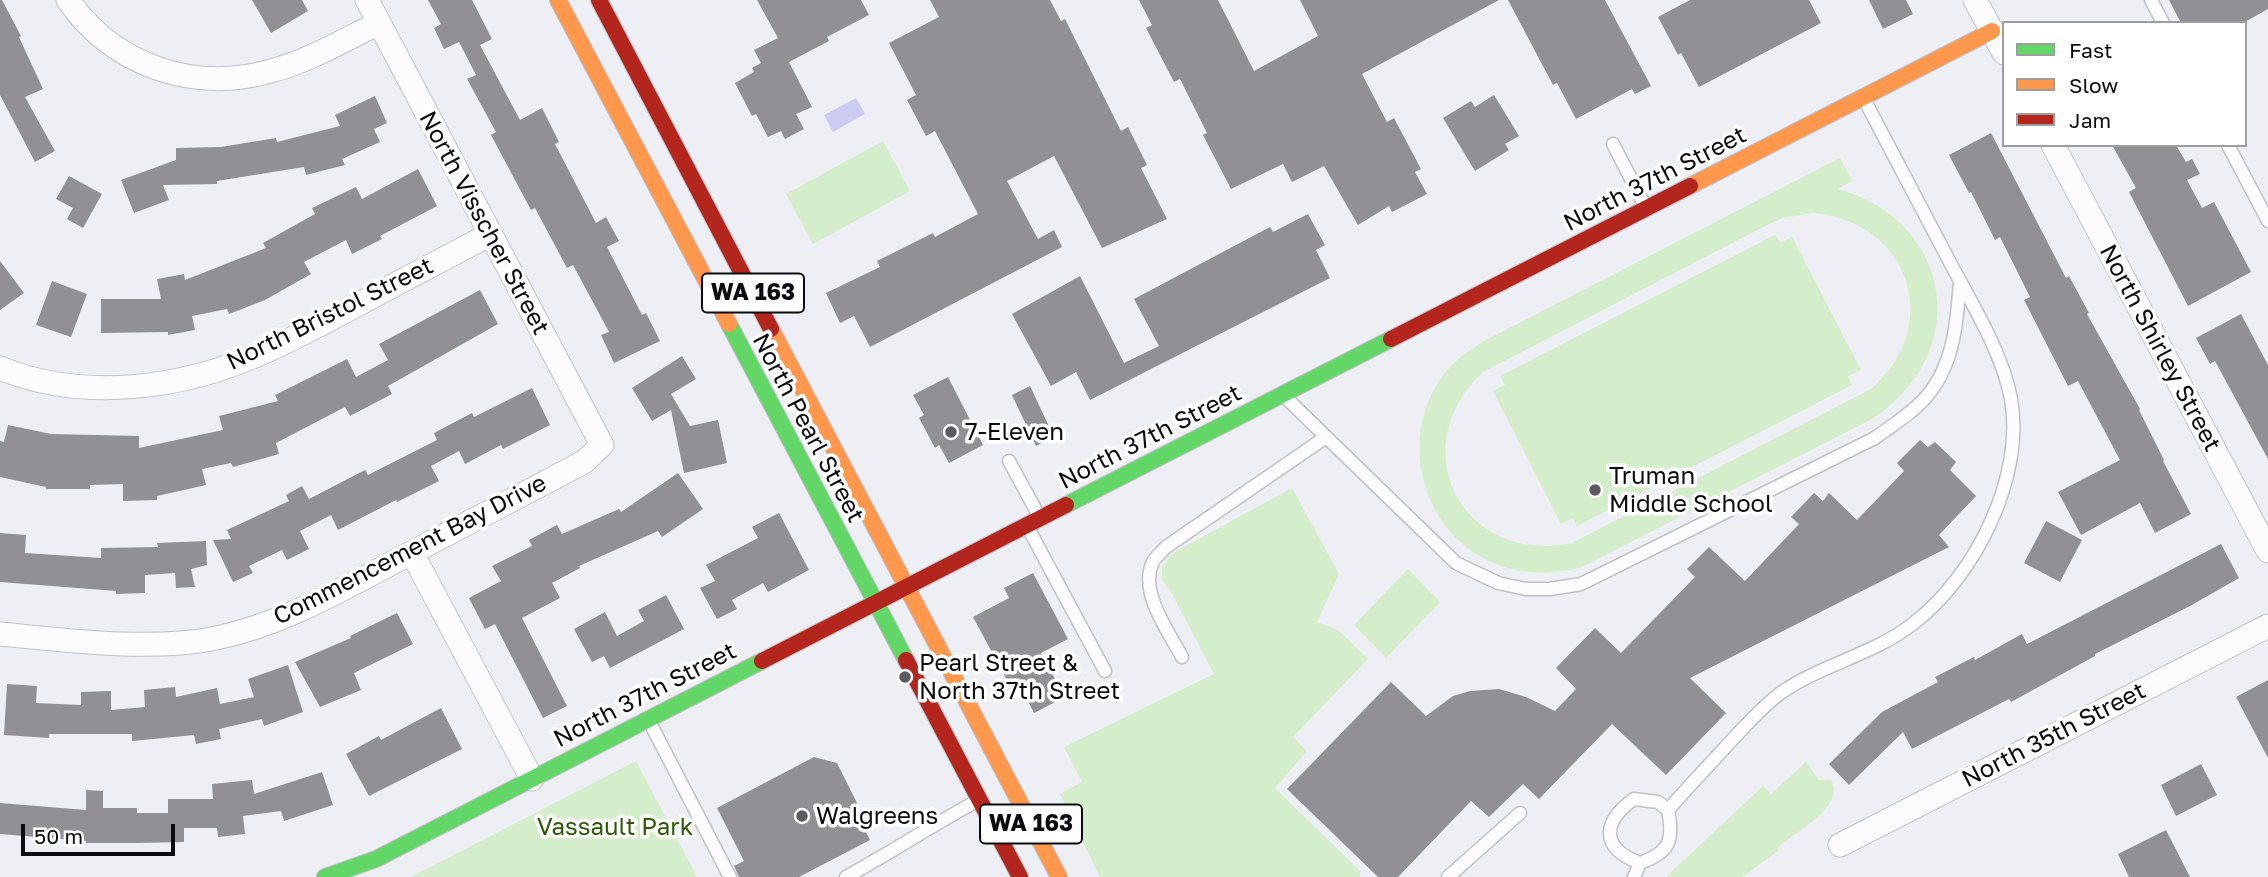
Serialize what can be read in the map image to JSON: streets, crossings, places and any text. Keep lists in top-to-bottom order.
{
  "streets": {
    "main road": ["North 37th Street", "WA 163", "North Pearl Street"],
    "street": [
      "North Visscher Street",
      "North Bristol Street",
      "North Shirley Street",
      "Commencement Bay Drive",
      "North 35th Street"
    ]
  },
  "crossings": [
    ["North 37th Street", "North Pearl Street"],
    ["North Visscher Street", "North Bristol Street"],
    ["North Visscher Street", "Commencement Bay Drive"]
  ],
  "parks": ["Vassault Park"],
  "places": [
    "7-Eleven",
    "Truman Middle School",
    "Pearl Street & North 37th Street",
    "Walgreens"
  ],
  "legend": ["Fast", "Slow", "Jam"],
  "scale_bar": "50 m"
}
